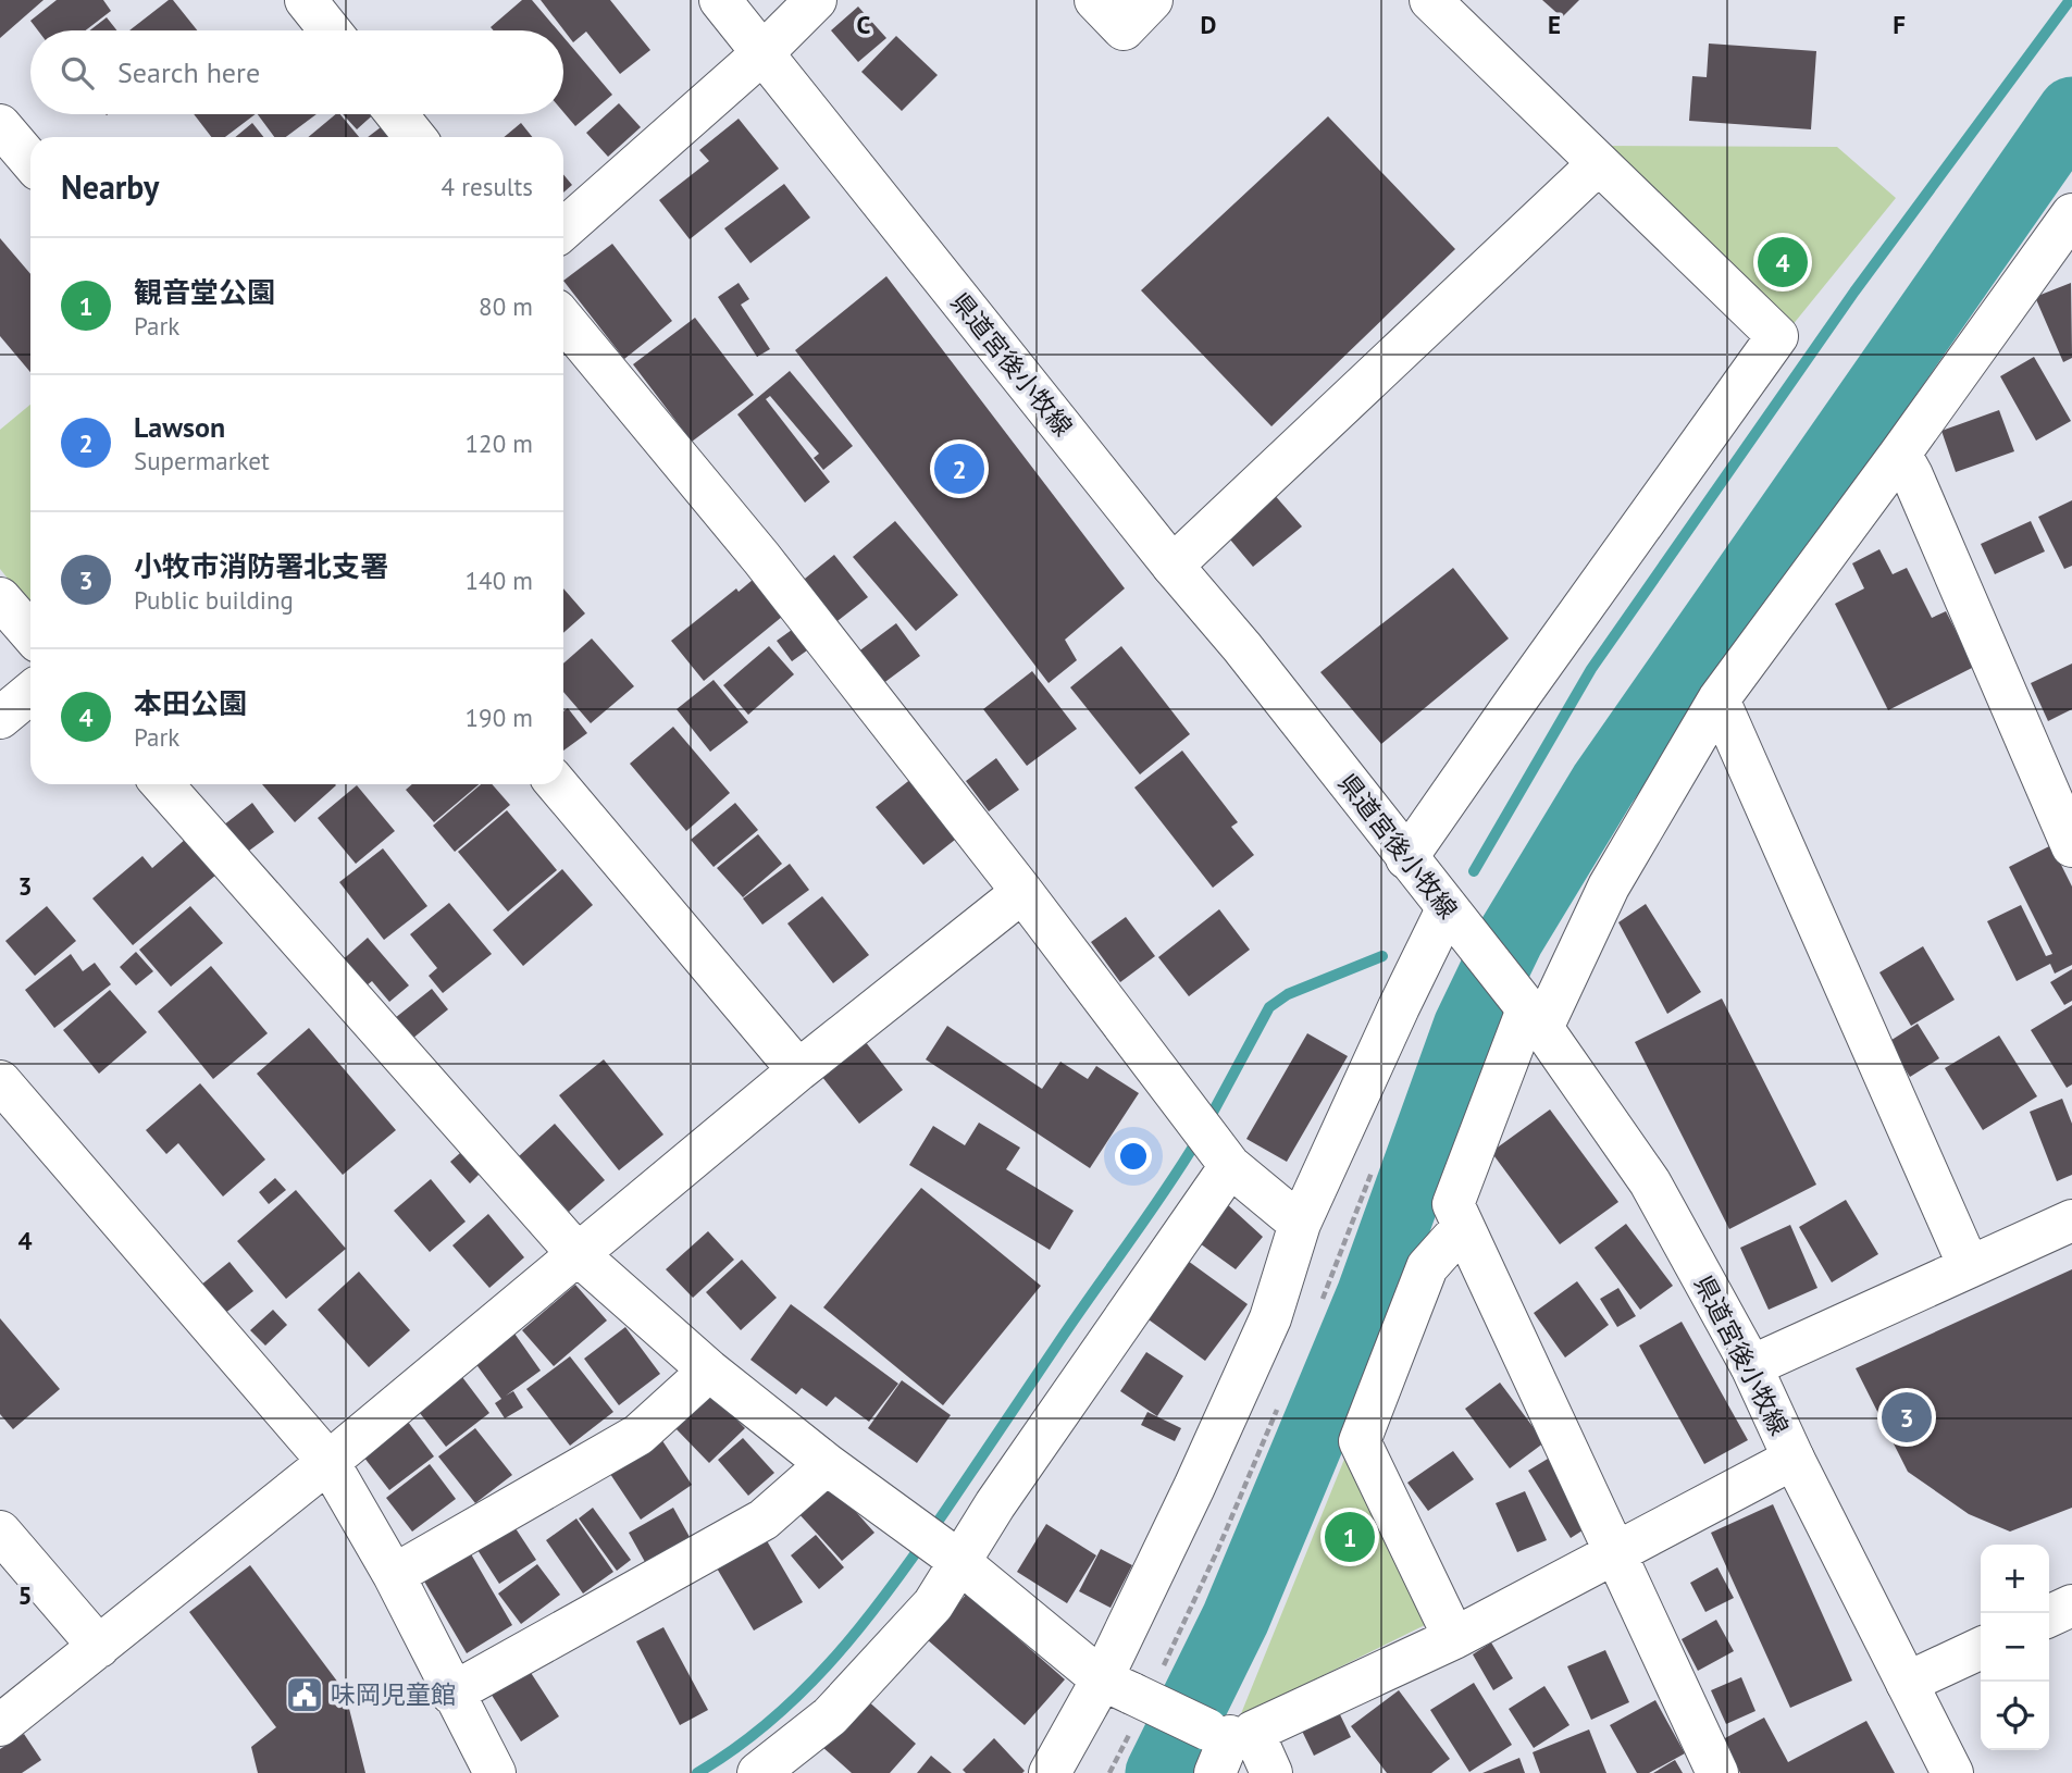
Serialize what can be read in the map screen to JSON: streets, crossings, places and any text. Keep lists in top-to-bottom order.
{
  "streets": {
    "street": ["県道宮後小牧線"]
  },
  "places": {
    "public building": ["味岡児童館"]
  },
  "page": {
    "search": "Search here",
    "heading": ["Nearby", "4 results"],
    "pins": [
      "4",
      "2",
      "3",
      "1"
    ],
    "list": [
      {
        "mark": "1",
        "name": "観音堂公園",
        "note": "Park",
        "value": "80 m"
      },
      {
        "mark": "2",
        "name": "Lawson",
        "note": "Supermarket",
        "value": "120 m"
      },
      {
        "mark": "3",
        "name": "小牧市消防署北支署",
        "note": "Public building",
        "value": "140 m"
      },
      {
        "mark": "4",
        "name": "本田公園",
        "note": "Park",
        "value": "190 m"
      }
    ],
    "map_buttons": ["+", "−"]
  },
  "grid": {
    "columns": [
      "C",
      "D",
      "E",
      "F"
    ],
    "rows": ["3", "4", "5"]
  }
}
